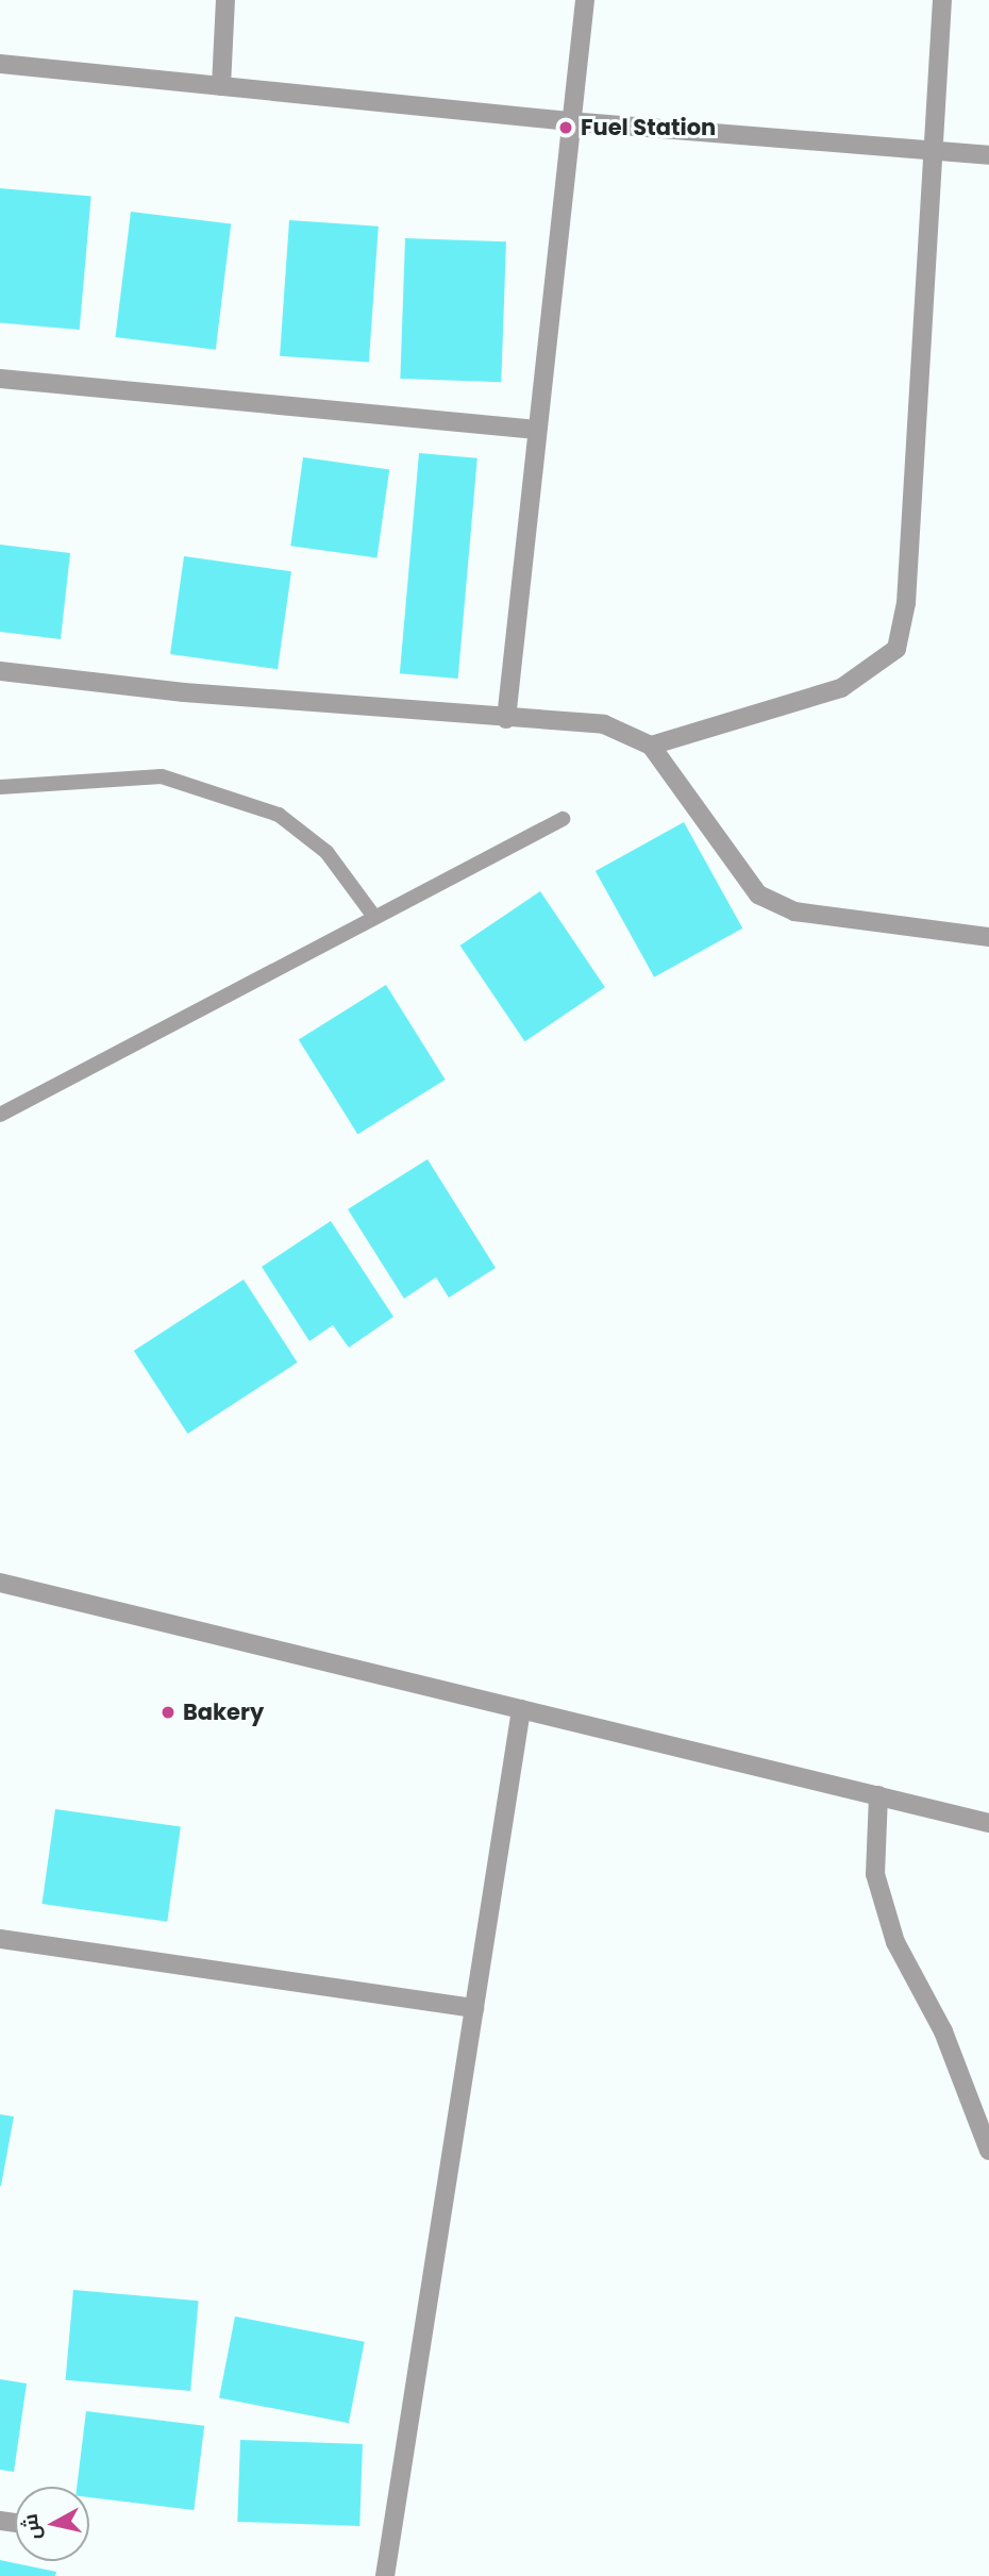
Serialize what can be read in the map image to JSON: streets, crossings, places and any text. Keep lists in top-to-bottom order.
{
  "places": ["Fuel Station", "Bakery"],
  "north": "left"
}
